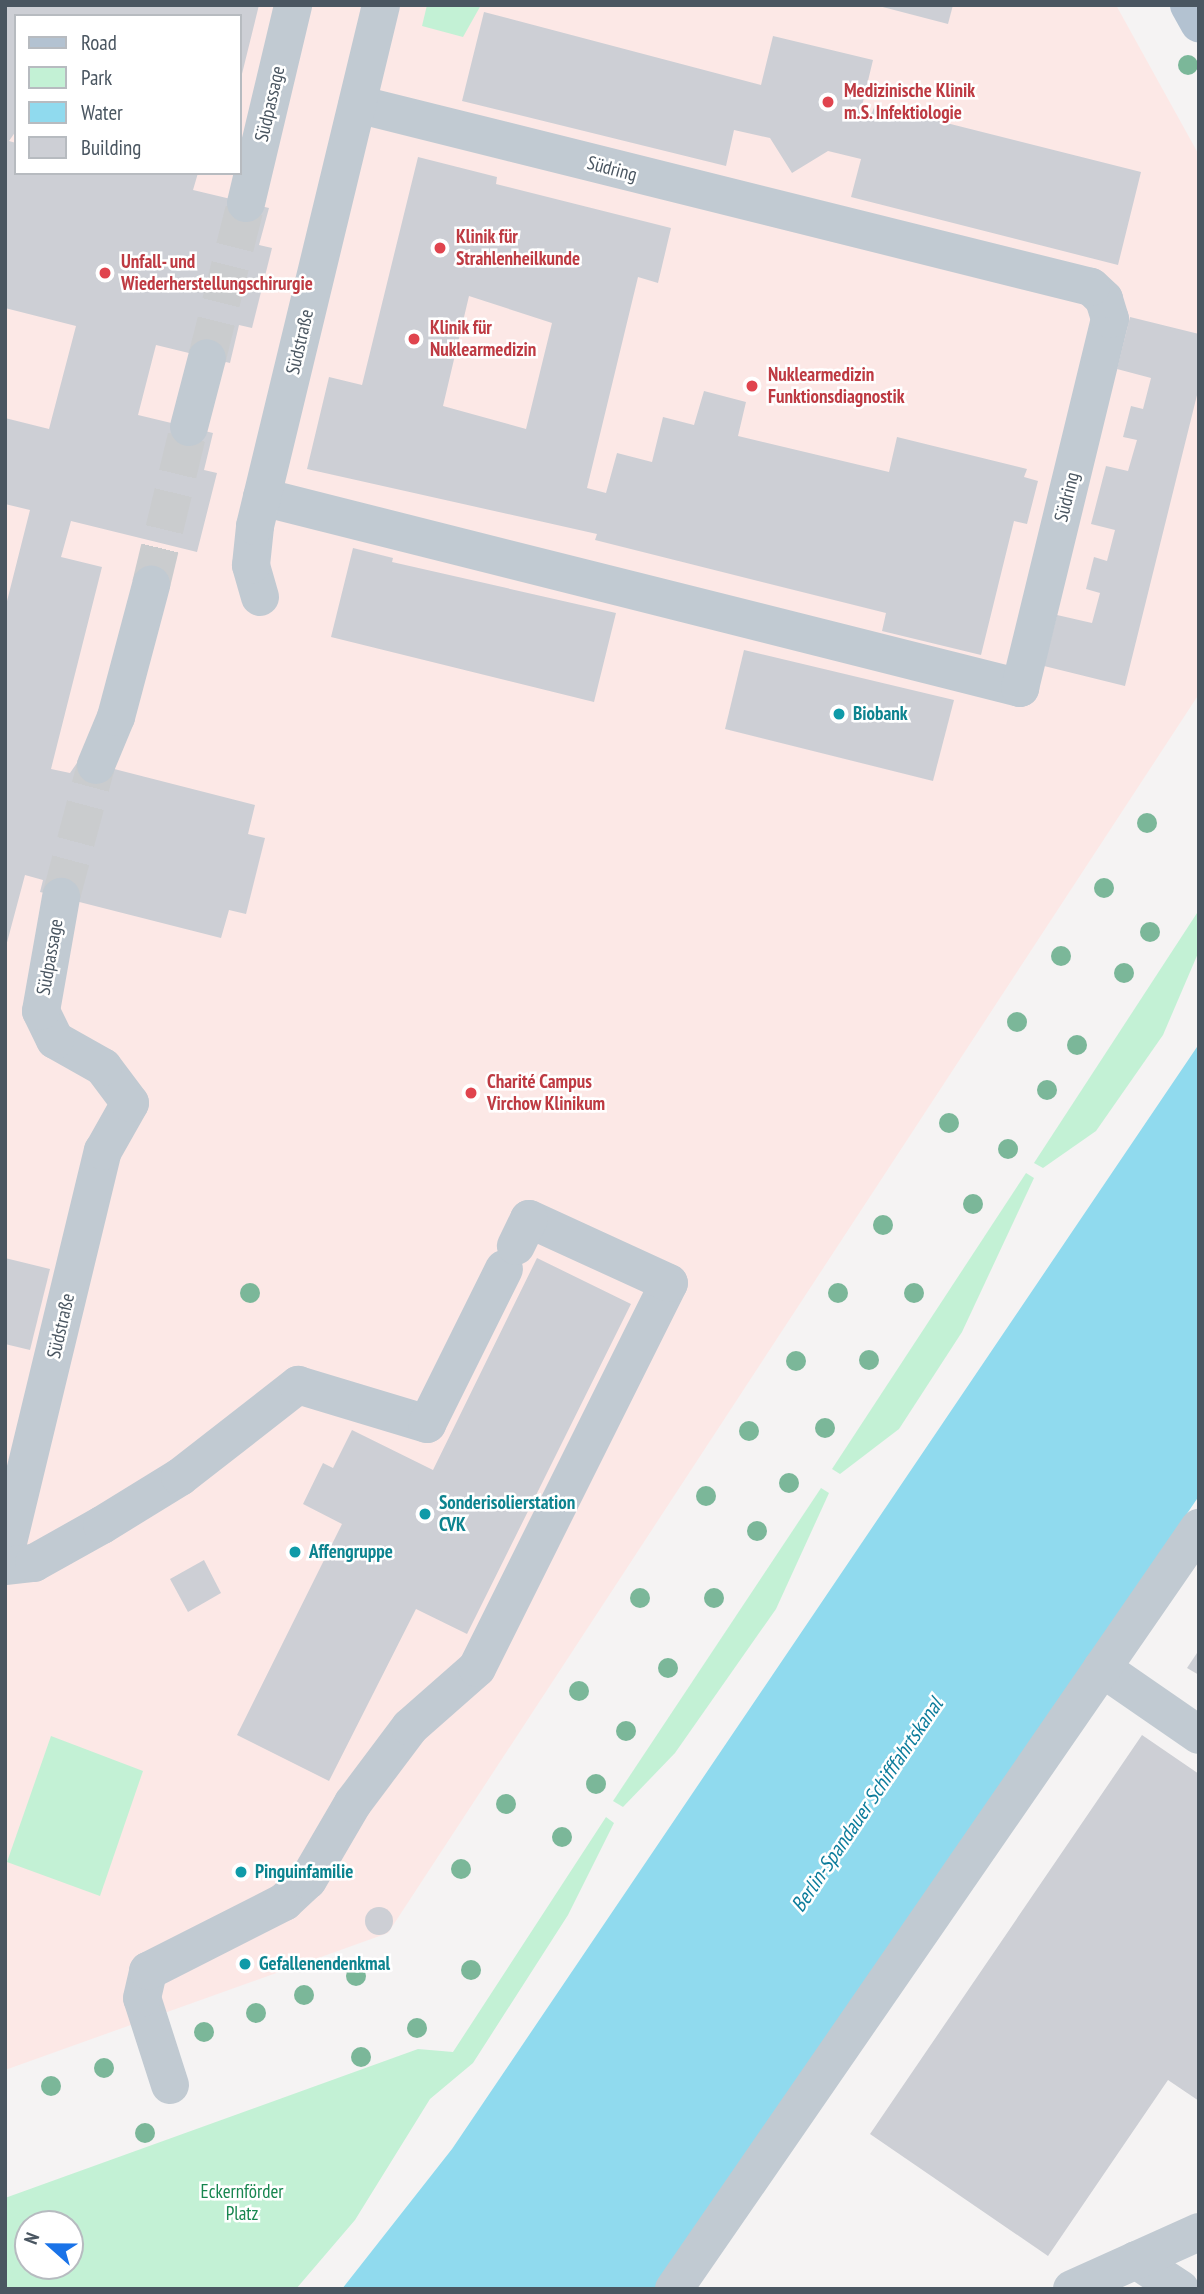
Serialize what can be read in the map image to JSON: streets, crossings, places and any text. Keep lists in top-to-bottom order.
{
  "streets": {
    "lane": ["Südpassage", "Südring", "Südstraße"]
  },
  "crossings": [
    ["Südpassage", "Südstraße"],
    ["Südring", "Südstraße"]
  ],
  "water": ["Berlin-Spandauer Schifffahrtskanal"],
  "parks": ["Eckernförder Platz"],
  "places": [
    "Medizinische Klinik m.S. Infektiologie",
    "Klinik für Strahlenheilkunde",
    "Unfall- und Wiederherstellungschirurgie",
    "Klinik für Nuklearmedizin",
    "Nuklearmedizin Funktionsdiagnostik",
    "Biobank",
    "Charité Campus Virchow Klinikum",
    "Sonderisolierstation CVK",
    "Affengruppe",
    "Pinguinfamilie",
    "Gefallenendenkmal"
  ],
  "legend": [
    "Road",
    "Park",
    "Water",
    "Building"
  ],
  "north": "left"
}
